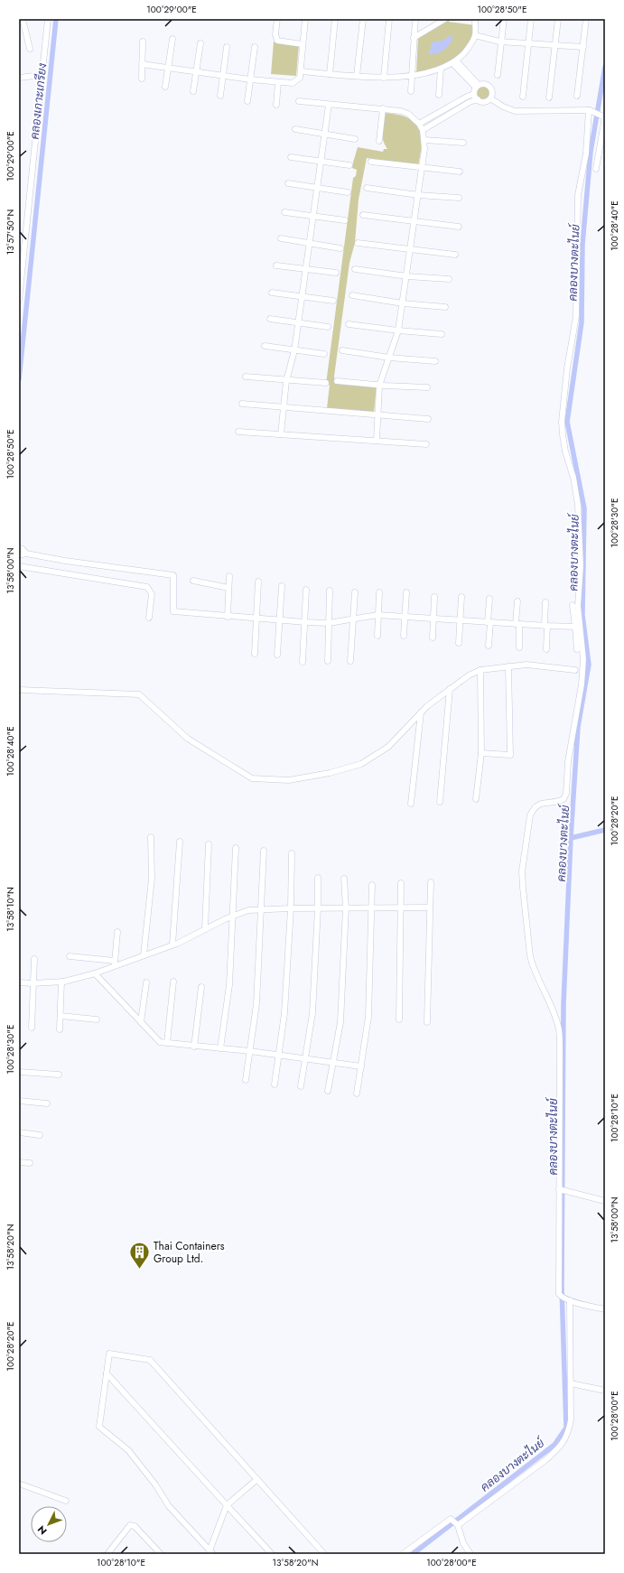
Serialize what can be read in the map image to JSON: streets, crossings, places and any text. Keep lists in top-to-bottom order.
{
  "water": ["คลองเกาะเกรียง", "คลองบางตะไนย์"],
  "places": {
    "building": ["Thai Containers Group Ltd."]
  },
  "north": "bottom left",
  "coordinates": [
    "100°29'00\"E",
    "100°28'50\"E",
    "100°28'40\"E",
    "13°57'50\"N",
    "100°28'30\"E",
    "13°58'00\"N",
    "100°28'20\"E",
    "13°58'10\"N",
    "100°28'10\"E",
    "13°58'20\"N",
    "100°28'00\"E"
  ]
}
